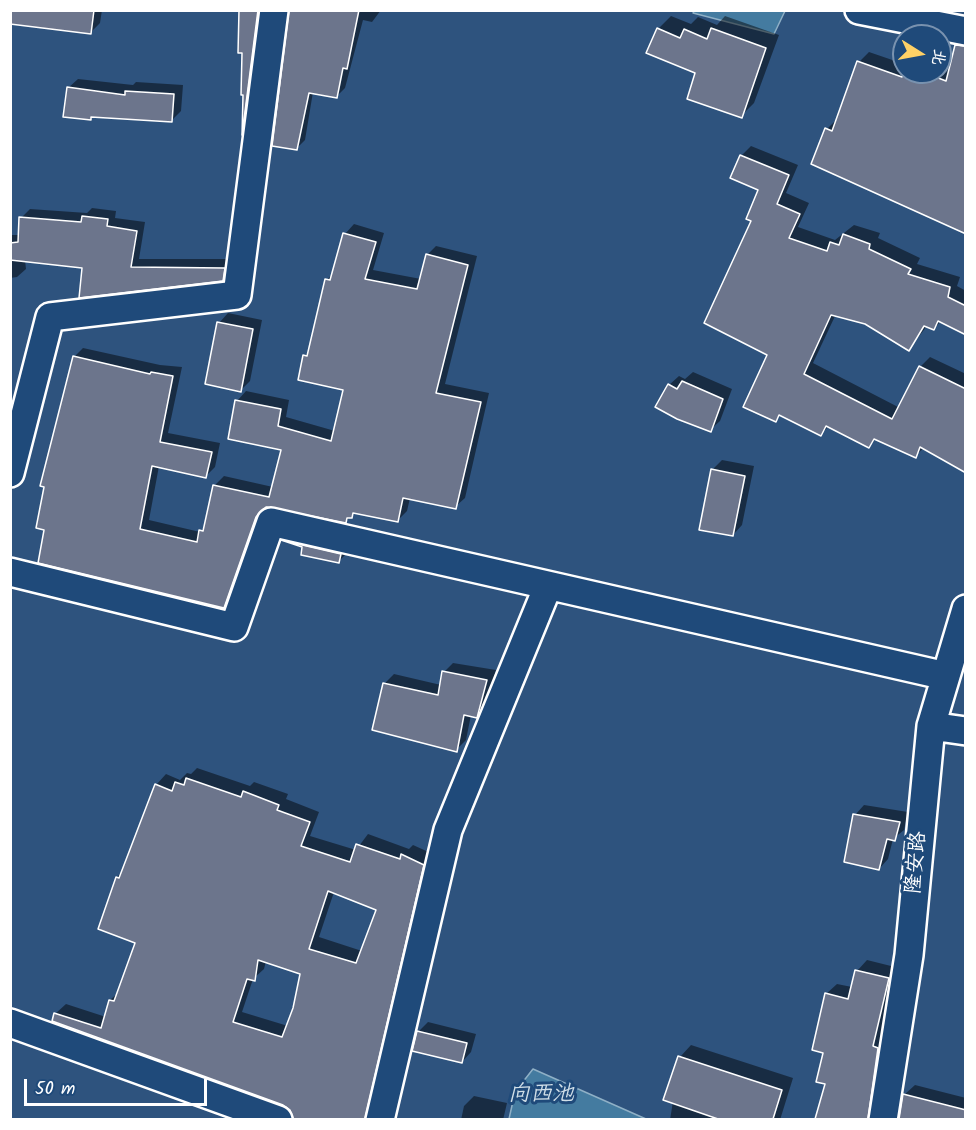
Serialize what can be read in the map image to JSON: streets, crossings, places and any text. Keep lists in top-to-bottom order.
{
  "streets": {
    "street": ["隆安路"]
  },
  "water": ["向西池"],
  "scale_bar": "50 m",
  "north": "right"
}
